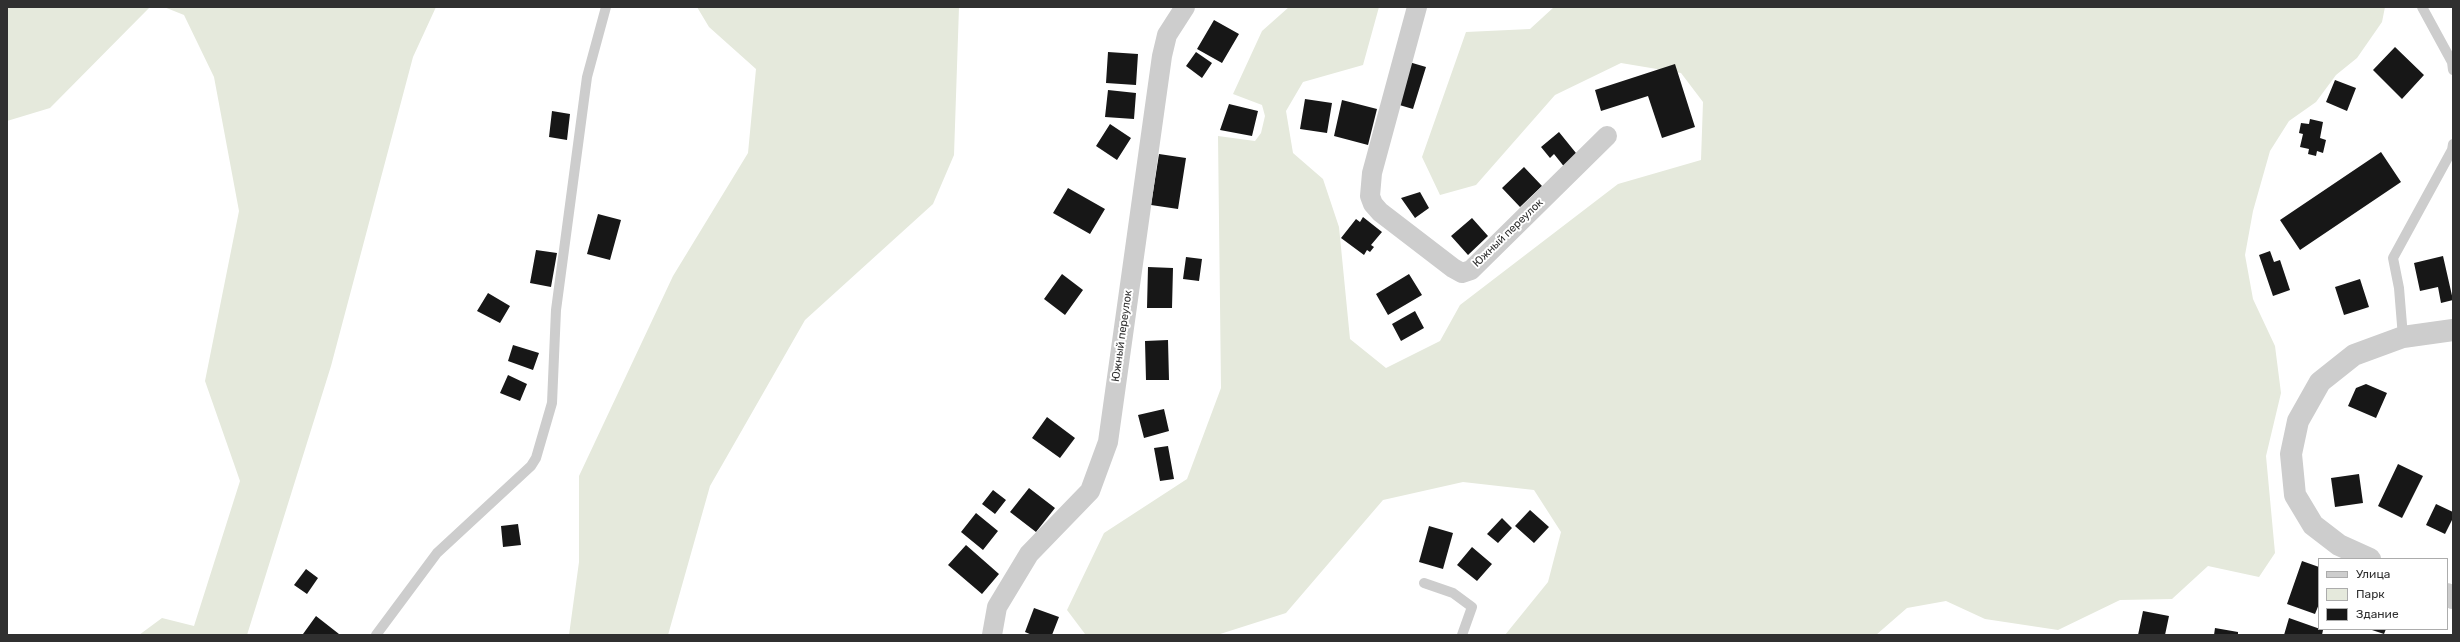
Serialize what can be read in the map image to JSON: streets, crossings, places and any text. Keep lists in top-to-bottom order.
{
  "streets": {
    "street": ["Южный переулок"]
  },
  "legend": ["Улица", "Парк", "Здание"]
}
